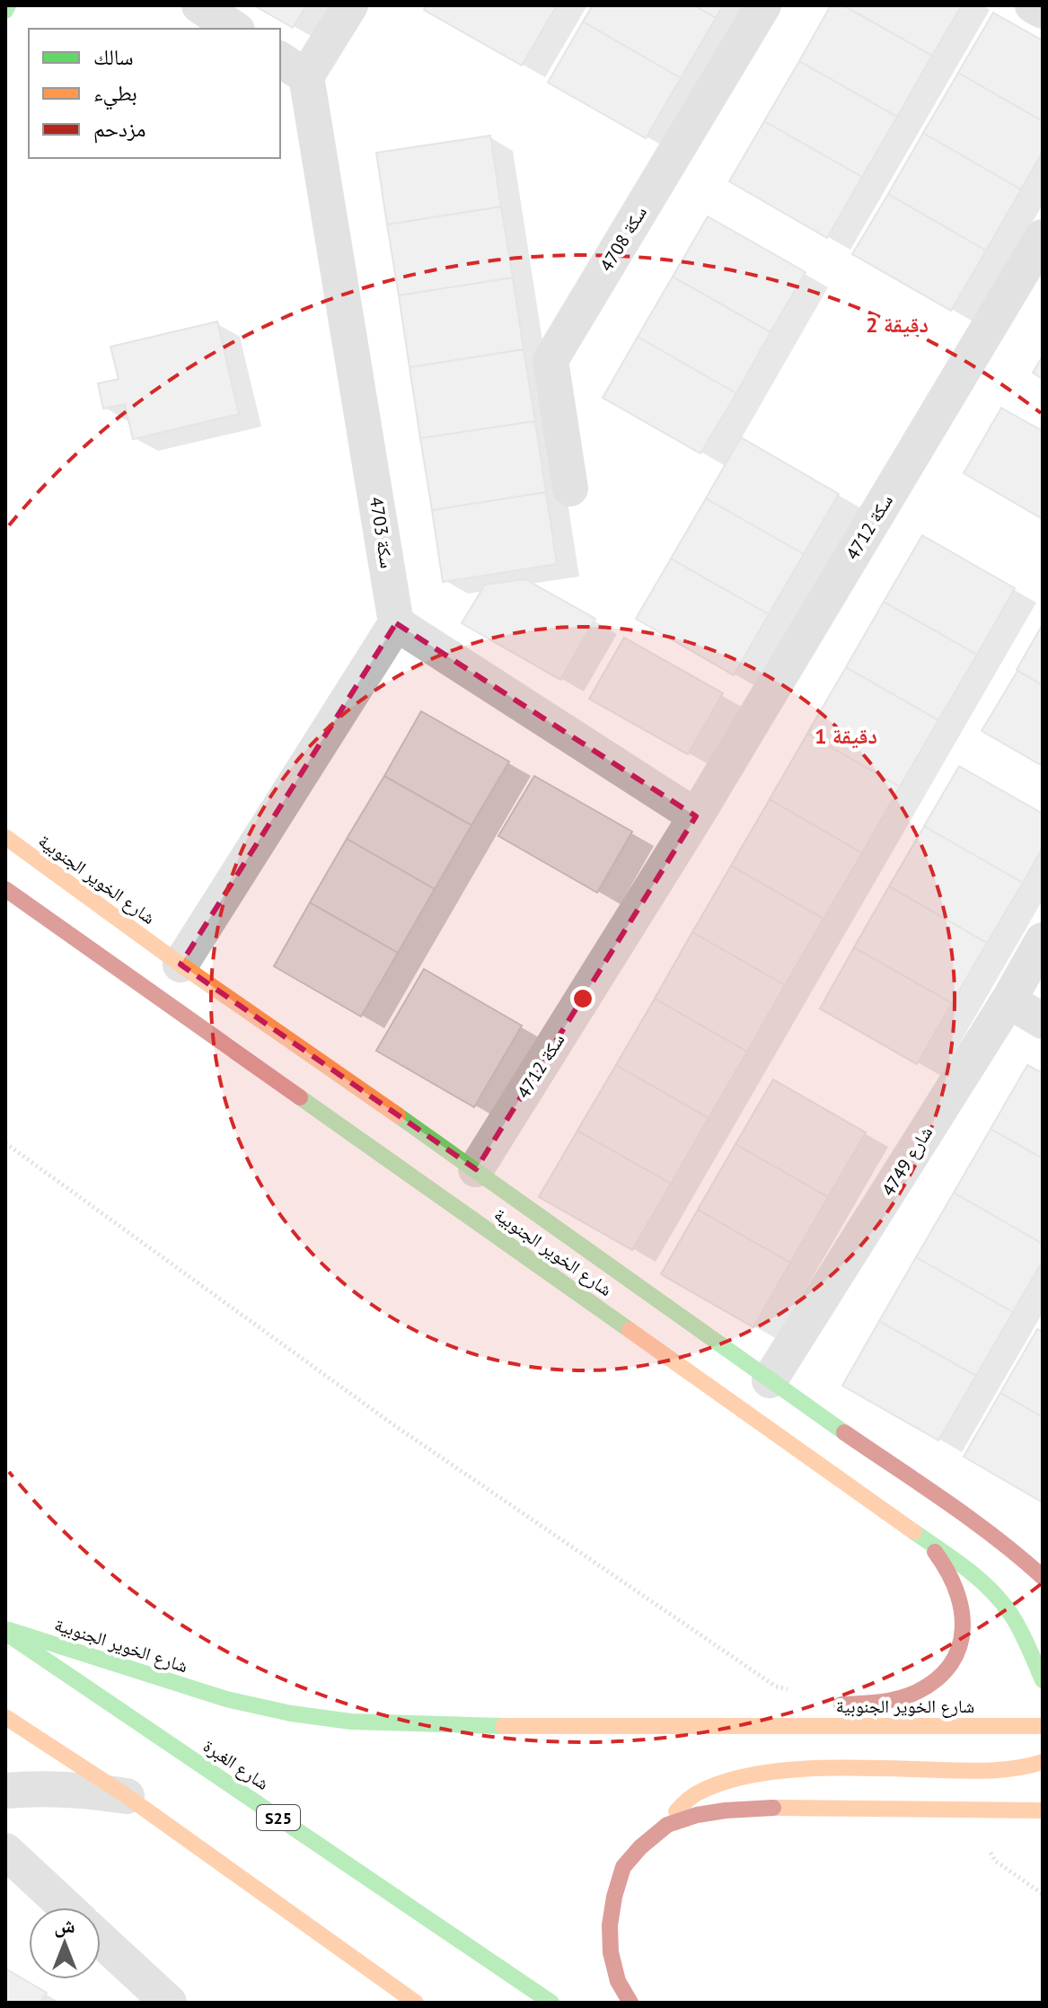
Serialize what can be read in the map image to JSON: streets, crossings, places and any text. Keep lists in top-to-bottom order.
{
  "streets": {
    "street": [
      "سكة 4708",
      "سكة 4712",
      "4703 سكة",
      "شارع الخوير الجنوبية",
      "4749 شارع",
      "شارع الغبرة",
      "S25"
    ]
  },
  "crossings": [
    ["سكة 4712", "شارع الخوير الجنوبية"],
    ["شارع الخوير الجنوبية", "4749 شارع"],
    ["شارع الخوير الجنوبية", "شارع الغبرة"]
  ],
  "legend": ["سالك", "بطيء", "مزدحم"],
  "north": "top",
  "rings": ["2 دقيقة", "1 دقيقة"]
}
